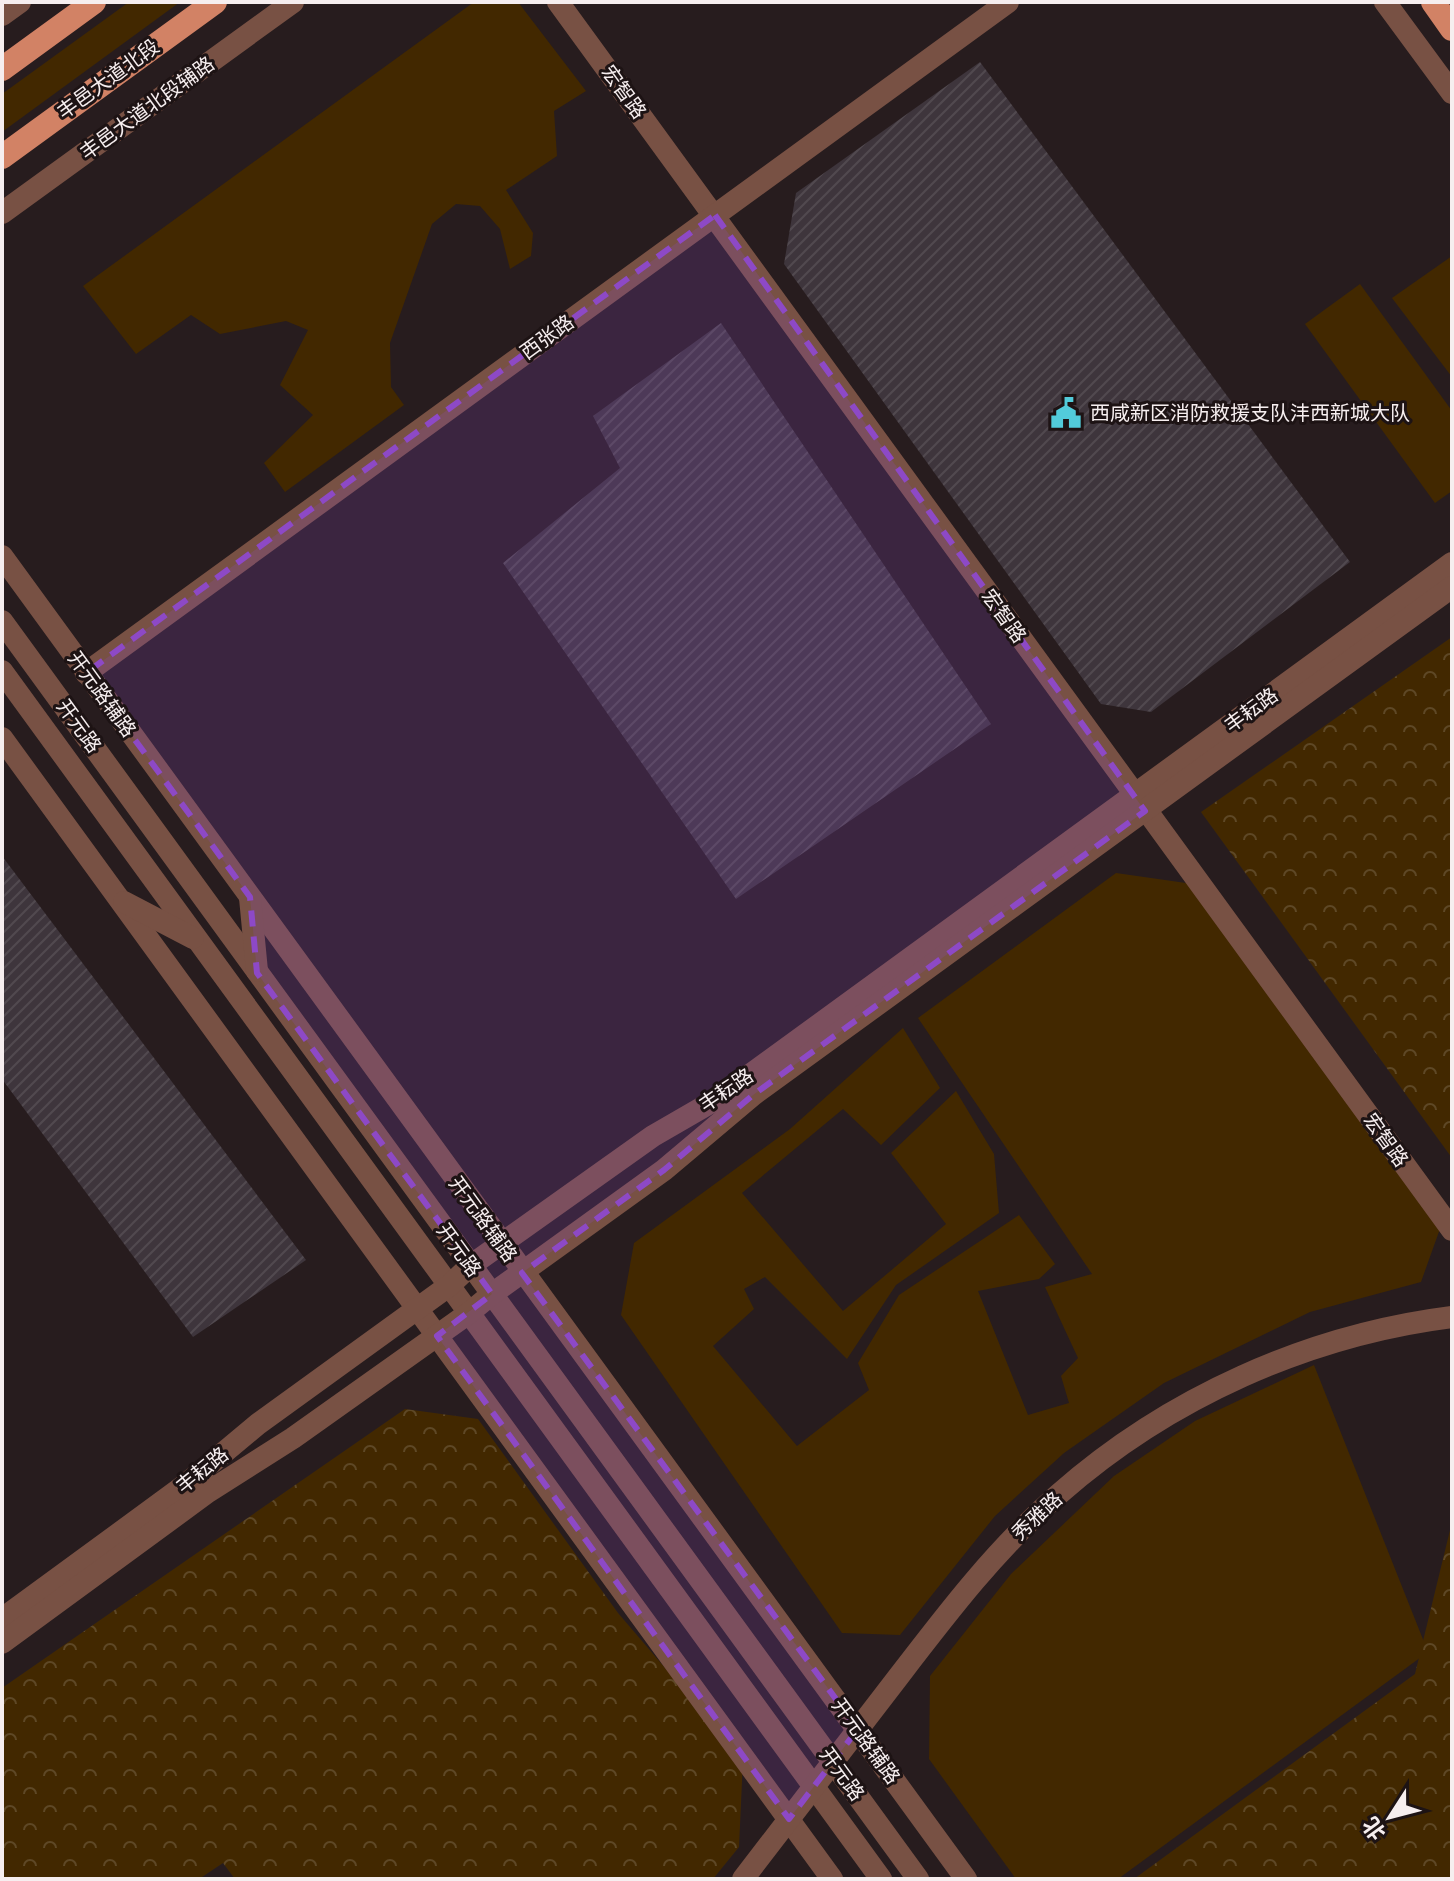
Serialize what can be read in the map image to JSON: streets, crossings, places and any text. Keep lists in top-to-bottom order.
{
  "streets": {
    "main road": ["丰邑大道北段"],
    "street": [
      "宏智路",
      "丰邑大道北段辅路",
      "西张路",
      "开元路辅路",
      "丰耘路",
      "开元路",
      "秀雅路"
    ]
  },
  "crossings": [
    ["宏智路", "西张路"],
    ["宏智路", "丰耘路"],
    ["西张路", "开元路辅路"],
    ["开元路辅路", "丰耘路"],
    ["开元路辅路", "秀雅路"],
    ["丰耘路", "开元路"],
    ["开元路", "秀雅路"]
  ],
  "places": {
    "public building": ["西咸新区消防救援支队沣西新城大队"]
  },
  "north": "bottom left"
}
